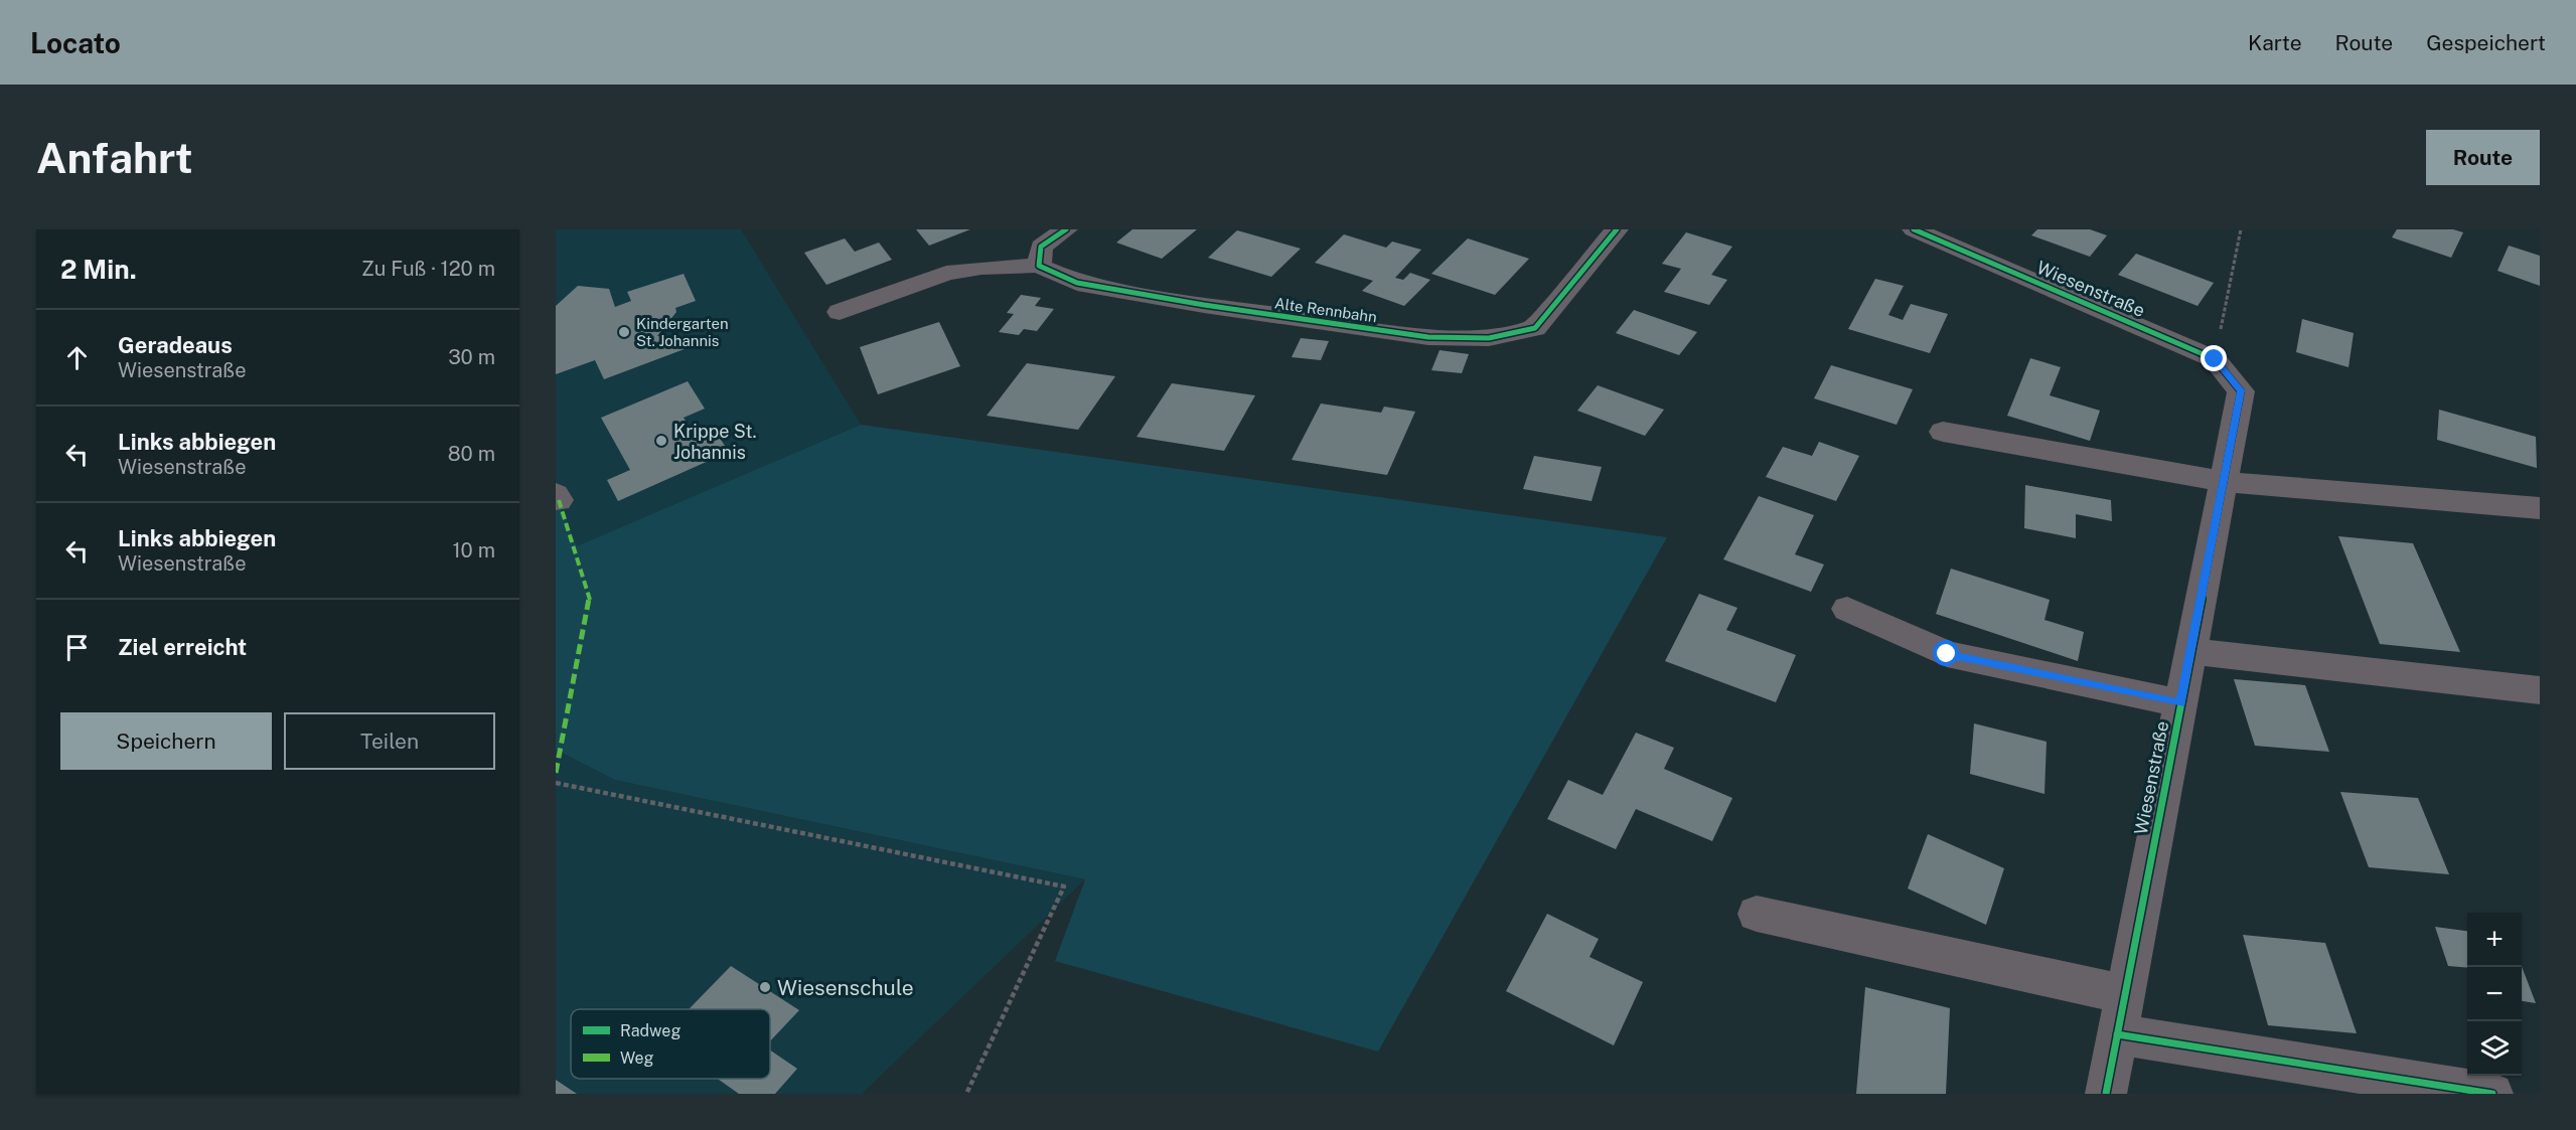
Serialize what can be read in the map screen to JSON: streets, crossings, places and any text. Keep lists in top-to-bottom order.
{
  "streets": {
    "street": ["Wiesenstraße", "Alte Rennbahn"]
  },
  "places": ["Kindergarten St. Johannis", "Krippe St. Johannis", "Wiesenschule"],
  "legend": ["Radweg", "Weg"],
  "page": {
    "header": "Locato",
    "nav": ["Karte", "Route", "Gespeichert"],
    "buttons": [
      "Route",
      ["Speichern", "Teilen"]
    ],
    "title": "Anfahrt",
    "heading": ["2 Min.", "Zu Fuß · 120 m"],
    "list": [
      ["Geradeaus", "Wiesenstraße", "30 m"],
      ["Links abbiegen", "Wiesenstraße", "80 m"],
      ["Links abbiegen", "Wiesenstraße", "10 m"],
      "Ziel erreicht"
    ],
    "map_buttons": ["+", "−"]
  }
}
